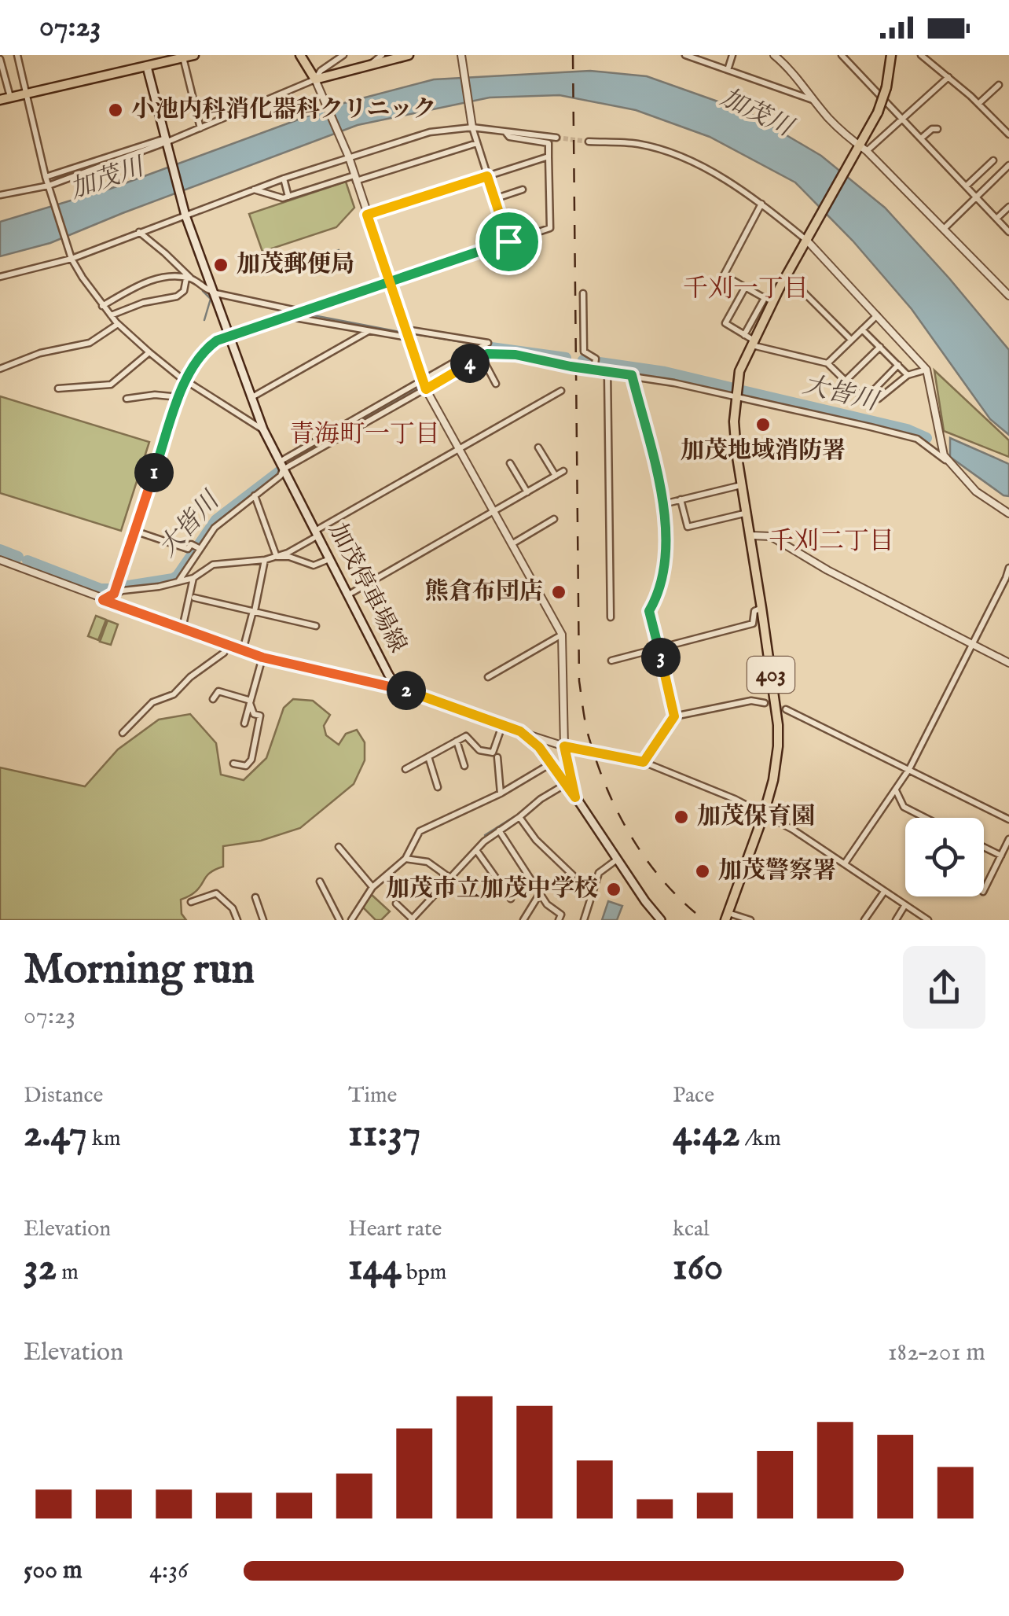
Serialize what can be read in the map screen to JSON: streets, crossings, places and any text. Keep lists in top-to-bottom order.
{
  "streets": {
    "main road": ["加茂停車場線", "403"]
  },
  "districts": ["千刈一丁目", "青海町一丁目", "千刈二丁目"],
  "water": ["加茂川", "大皆川"],
  "places": [
    "小池内科消化器科クリニック",
    "加茂郵便局",
    "加茂地域消防署",
    "熊倉布団店",
    "加茂保育園",
    "加茂警察署",
    "加茂市立加茂中学校"
  ],
  "page": {
    "status": "07:23",
    "pins": [
      "4",
      "1",
      "3",
      "2"
    ],
    "heading": ["Morning run", "07:23"],
    "stats": [
      ["Distance", "2.47 km"],
      ["Time", "11:37"],
      ["Pace", "4:42 /km"],
      ["Elevation", "32 m"],
      ["Heart rate", "144 bpm"],
      ["kcal", "160"]
    ],
    "chart": ["Elevation", "182–201 m"],
    "list": [
      {
        "name": "500 m",
        "note": "4:36"
      }
    ]
  }
}
